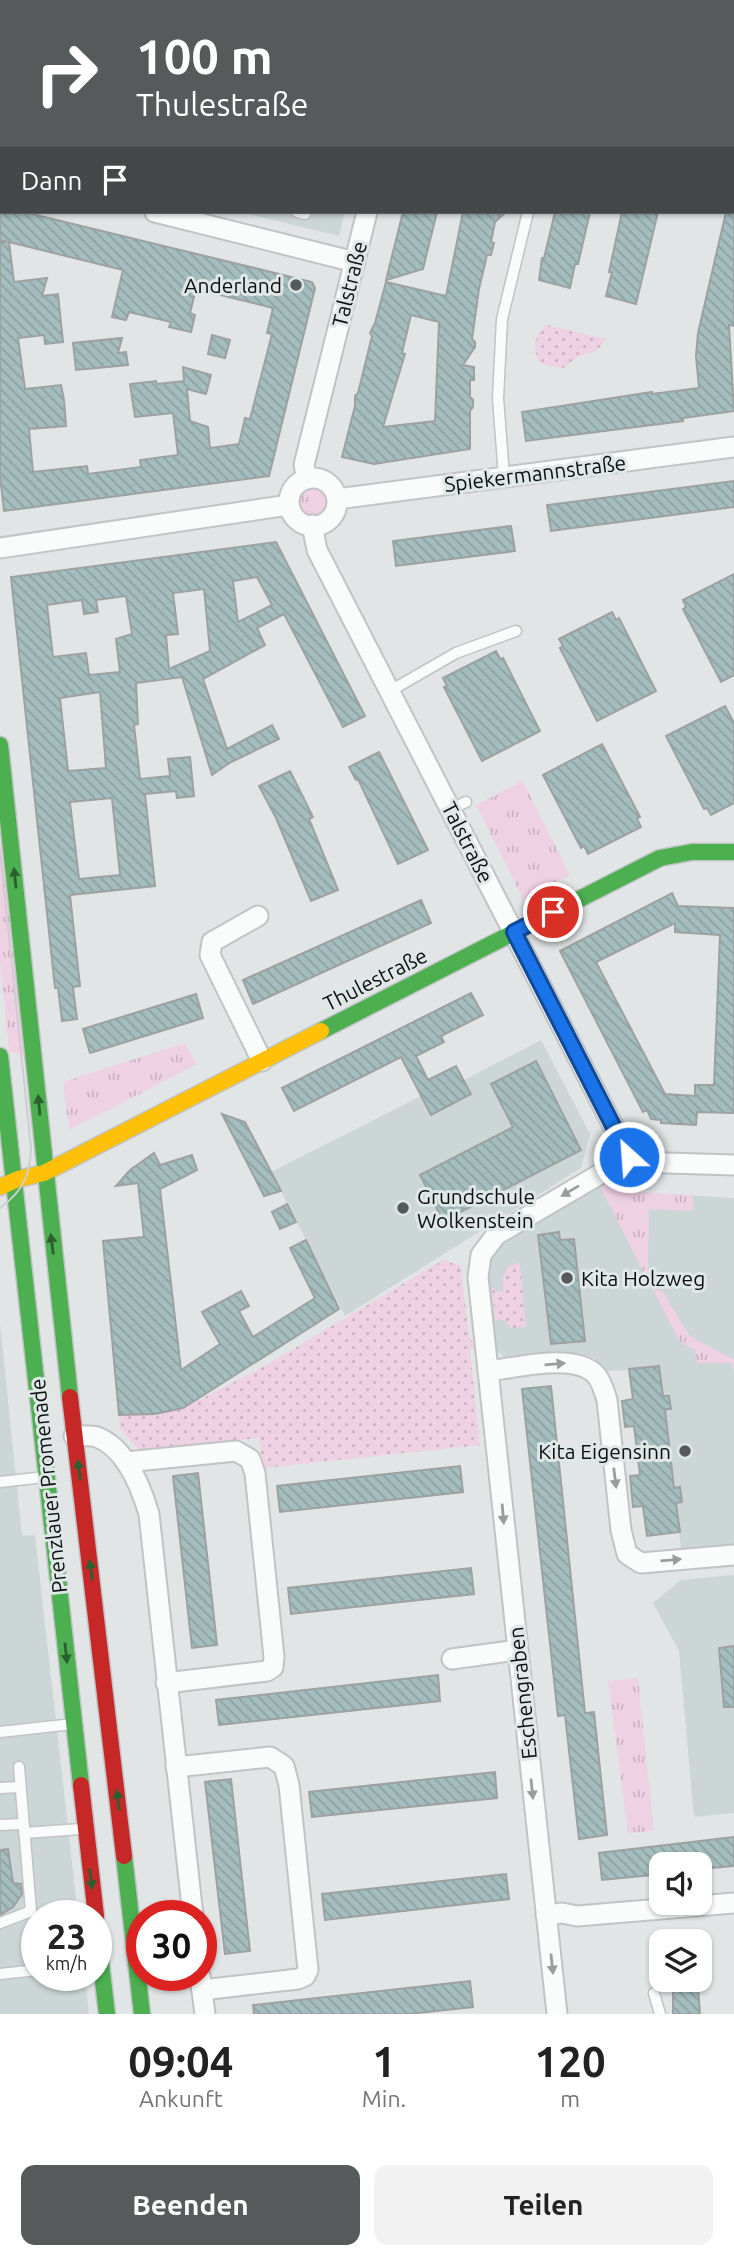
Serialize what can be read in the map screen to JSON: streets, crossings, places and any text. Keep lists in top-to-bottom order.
{
  "streets": {
    "main road": ["Thulestraße", "Prenzlauer Promenade"],
    "street": ["Talstraße", "Spiekermannstraße", "Eschengraben"]
  },
  "crossings": [
    ["Talstraße", "Spiekermannstraße"],
    ["Talstraße", "Thulestraße"],
    ["Talstraße", "Eschengraben"],
    ["Thulestraße", "Prenzlauer Promenade"]
  ],
  "one_way": ["Eschengraben"],
  "places": [
    "Anderland",
    "Grundschule Wolkenstein",
    "Kita Holzweg",
    "Kita Eigensinn"
  ],
  "page": {
    "turn": ["100 m", "Thulestraße"],
    "then": "Dann",
    "speed": "23 km/h",
    "limit": "30",
    "eta": [
      "09:04",
      "Ankunft",
      "1",
      "Min.",
      "120",
      "m"
    ],
    "buttons": ["Beenden", "Teilen"]
  }
}
